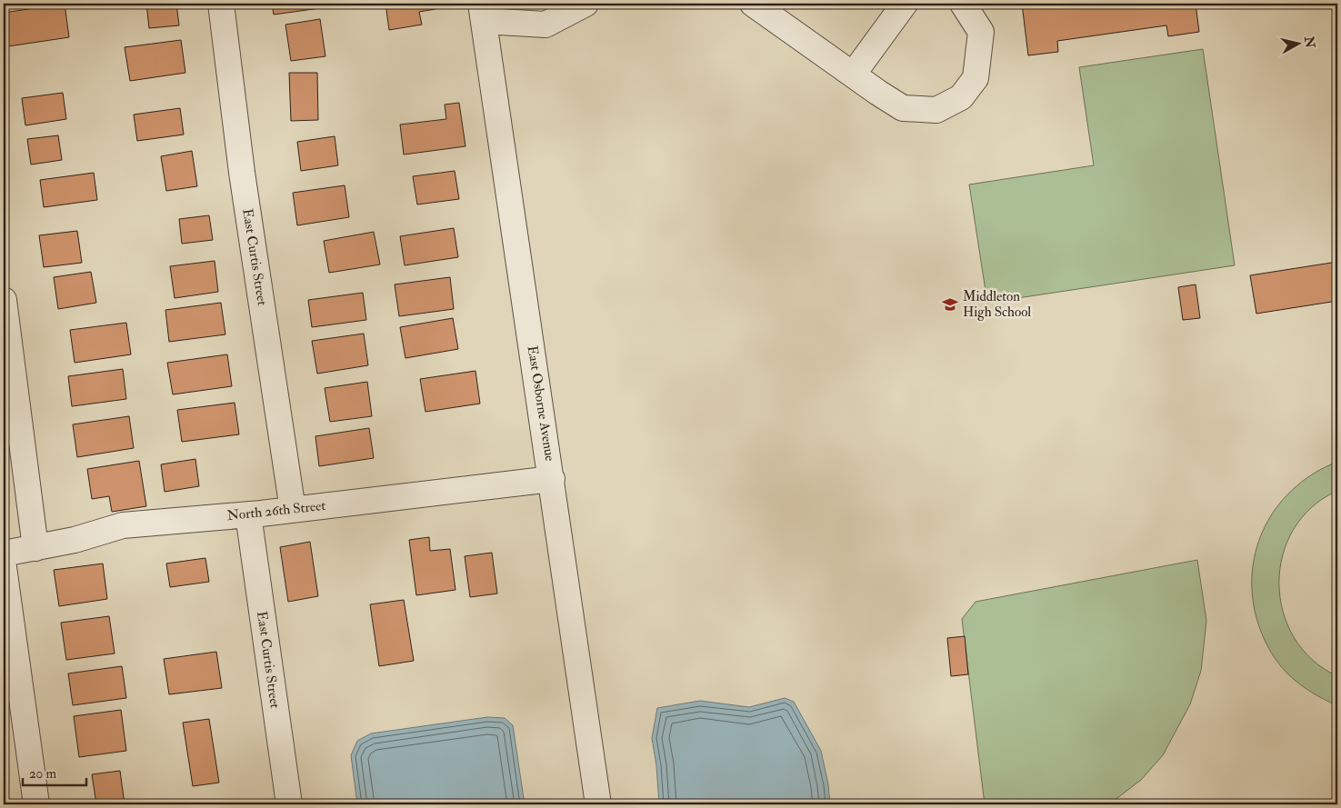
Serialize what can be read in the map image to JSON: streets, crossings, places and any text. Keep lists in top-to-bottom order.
{
  "streets": {
    "street": ["East Curtis Street", "East Osborne Avenue", "North 26th Street"]
  },
  "crossings": [
    ["East Curtis Street", "North 26th Street"],
    ["East Osborne Avenue", "North 26th Street"]
  ],
  "places": {
    "school or university": ["Middleton High School"]
  },
  "scale_bar": "20 m",
  "north": "right"
}
